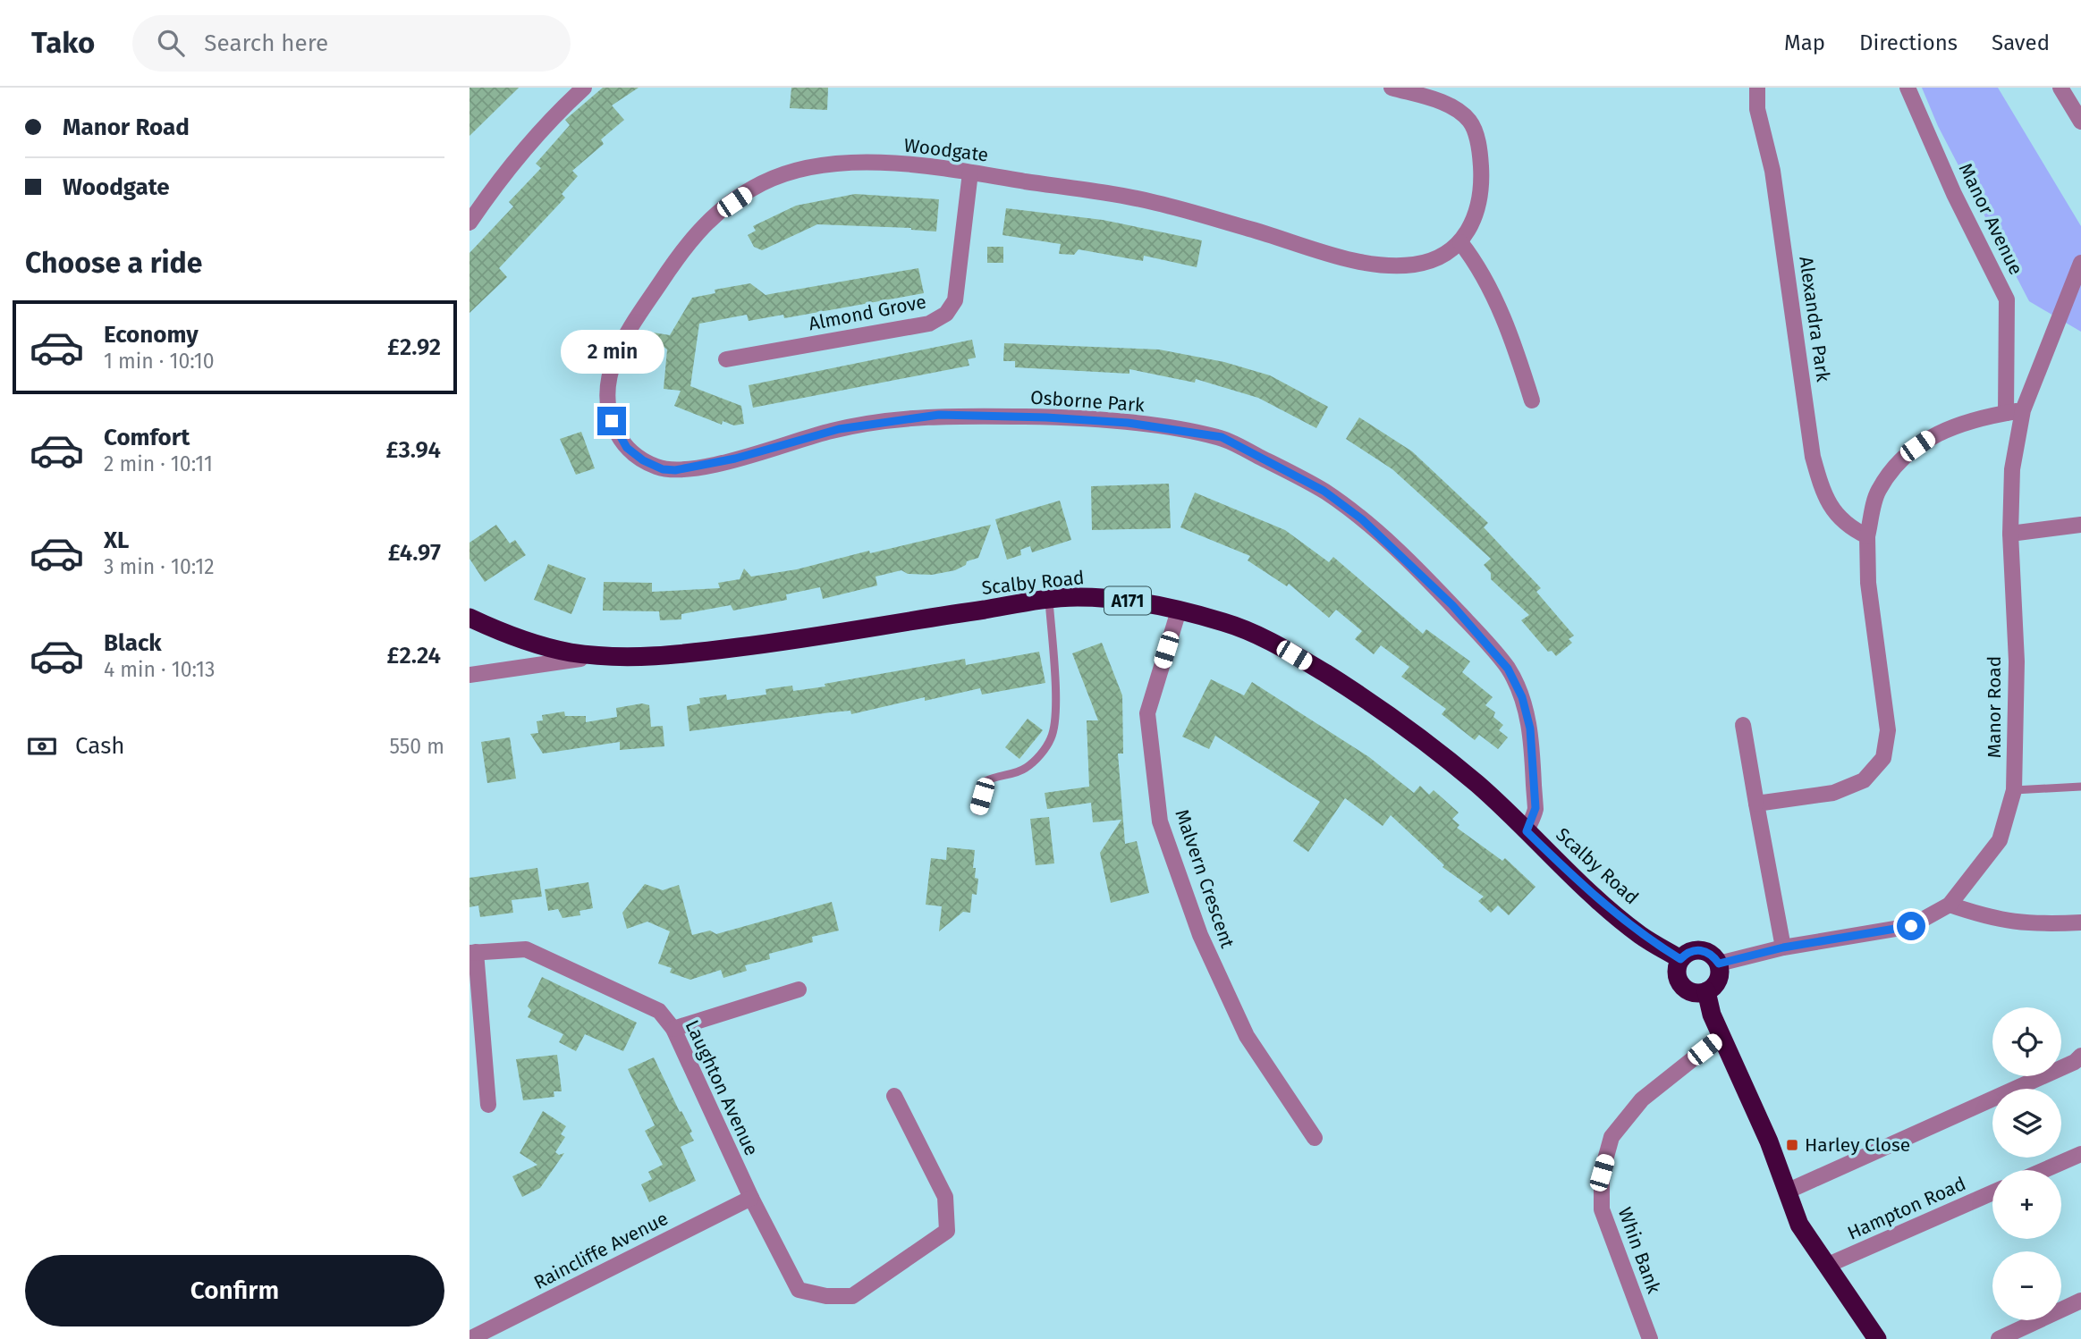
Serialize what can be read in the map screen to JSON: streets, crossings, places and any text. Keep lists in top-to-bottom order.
{
  "streets": {
    "highway": ["Scalby Road", "A171"],
    "street": [
      "Woodgate",
      "Manor Avenue",
      "Almond Grove",
      "Alexandra Park",
      "Osborne Park",
      "Manor Road",
      "Malvern Crescent",
      "Laughton Avenue",
      "Hampton Road",
      "Raincliffe Avenue",
      "Whin Bank"
    ]
  },
  "crossings": [
    ["Woodgate", "Almond Grove"],
    ["Woodgate", "Osborne Park"],
    ["Osborne Park", "Scalby Road"],
    ["Scalby Road", "Manor Road"],
    ["Scalby Road", "Malvern Crescent"],
    ["Laughton Avenue", "Raincliffe Avenue"]
  ],
  "places": {
    "transit": ["Harley Close"]
  },
  "page": {
    "header": "Tako",
    "search": "Search here",
    "nav": ["Map", "Directions", "Saved"],
    "banner": ["Manor Road", "Woodgate"],
    "heading": "Choose a ride",
    "list": [
      {
        "name": "Economy",
        "note": "1 min · 10:10",
        "value": "£2.92"
      },
      {
        "name": "Comfort",
        "note": "2 min · 10:11",
        "value": "£3.94"
      },
      {
        "name": "XL",
        "note": "3 min · 10:12",
        "value": "£4.97"
      },
      {
        "name": "Black",
        "note": "4 min · 10:13",
        "value": "£2.24"
      }
    ],
    "bubble": "2 min",
    "pay": ["Cash", "550 m"],
    "map_buttons": ["+", "−"],
    "buttons": "Confirm"
  }
}
